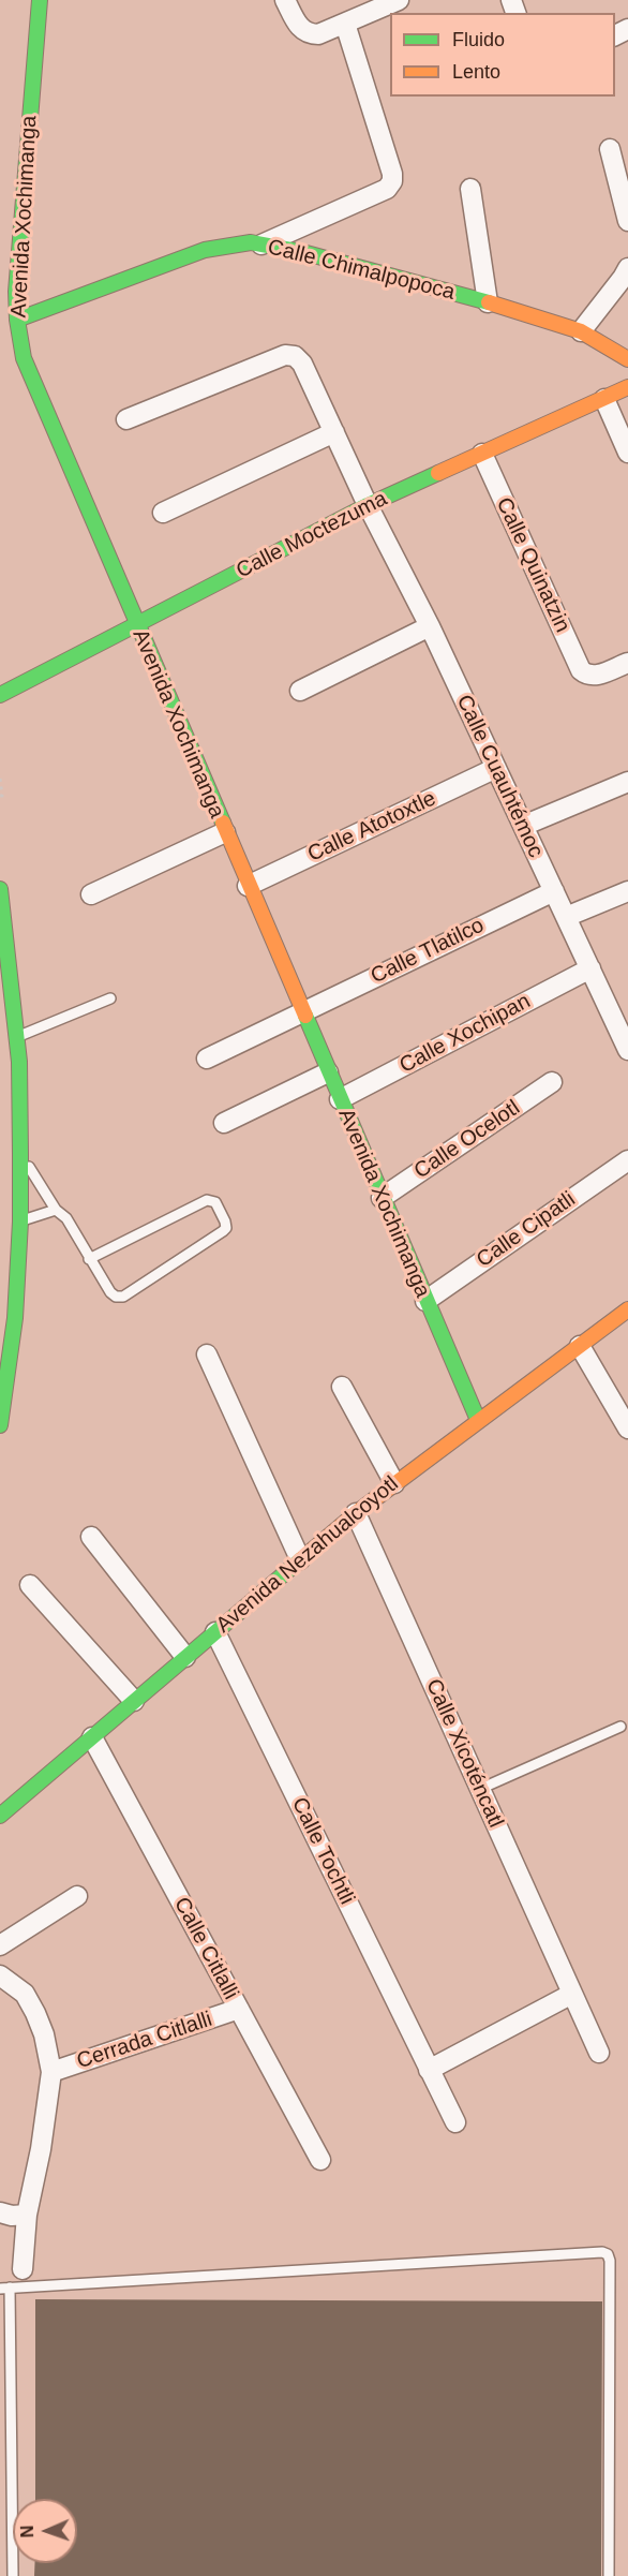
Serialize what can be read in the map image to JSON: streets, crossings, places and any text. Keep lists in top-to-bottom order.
{
  "streets": {
    "street": [
      "Avenida Xochimanga",
      "Calle Chimalpopoca",
      "Calle Moctezuma",
      "Calle Quinatzin",
      "Calle Cuauhtémoc",
      "Calle Atotoxtle",
      "Calle Tlatilco",
      "Calle Xochipan",
      "Calle Ocelotl",
      "Calle Cipatli",
      "Avenida Nezahualcoyotl",
      "Calle Xicoténcatl",
      "Calle Tochtli",
      "Calle Citlalli",
      "Cerrada Citlalli"
    ]
  },
  "crossings": [
    ["Avenida Xochimanga", "Calle Chimalpopoca"],
    ["Avenida Xochimanga", "Calle Moctezuma"],
    ["Avenida Xochimanga", "Calle Atotoxtle"],
    ["Avenida Xochimanga", "Calle Tlatilco"],
    ["Avenida Xochimanga", "Calle Xochipan"],
    ["Avenida Xochimanga", "Calle Ocelotl"],
    ["Avenida Xochimanga", "Calle Cipatli"],
    ["Avenida Xochimanga", "Avenida Nezahualcoyotl"],
    ["Calle Moctezuma", "Calle Quinatzin"],
    ["Calle Moctezuma", "Calle Cuauhtémoc"],
    ["Calle Cuauhtémoc", "Calle Atotoxtle"],
    ["Calle Cuauhtémoc", "Calle Tlatilco"],
    ["Calle Cuauhtémoc", "Calle Xochipan"],
    ["Avenida Nezahualcoyotl", "Calle Xicoténcatl"],
    ["Avenida Nezahualcoyotl", "Calle Tochtli"],
    ["Avenida Nezahualcoyotl", "Calle Citlalli"],
    ["Calle Citlalli", "Cerrada Citlalli"]
  ],
  "legend": ["Fluido", "Lento"],
  "north": "left"
}
